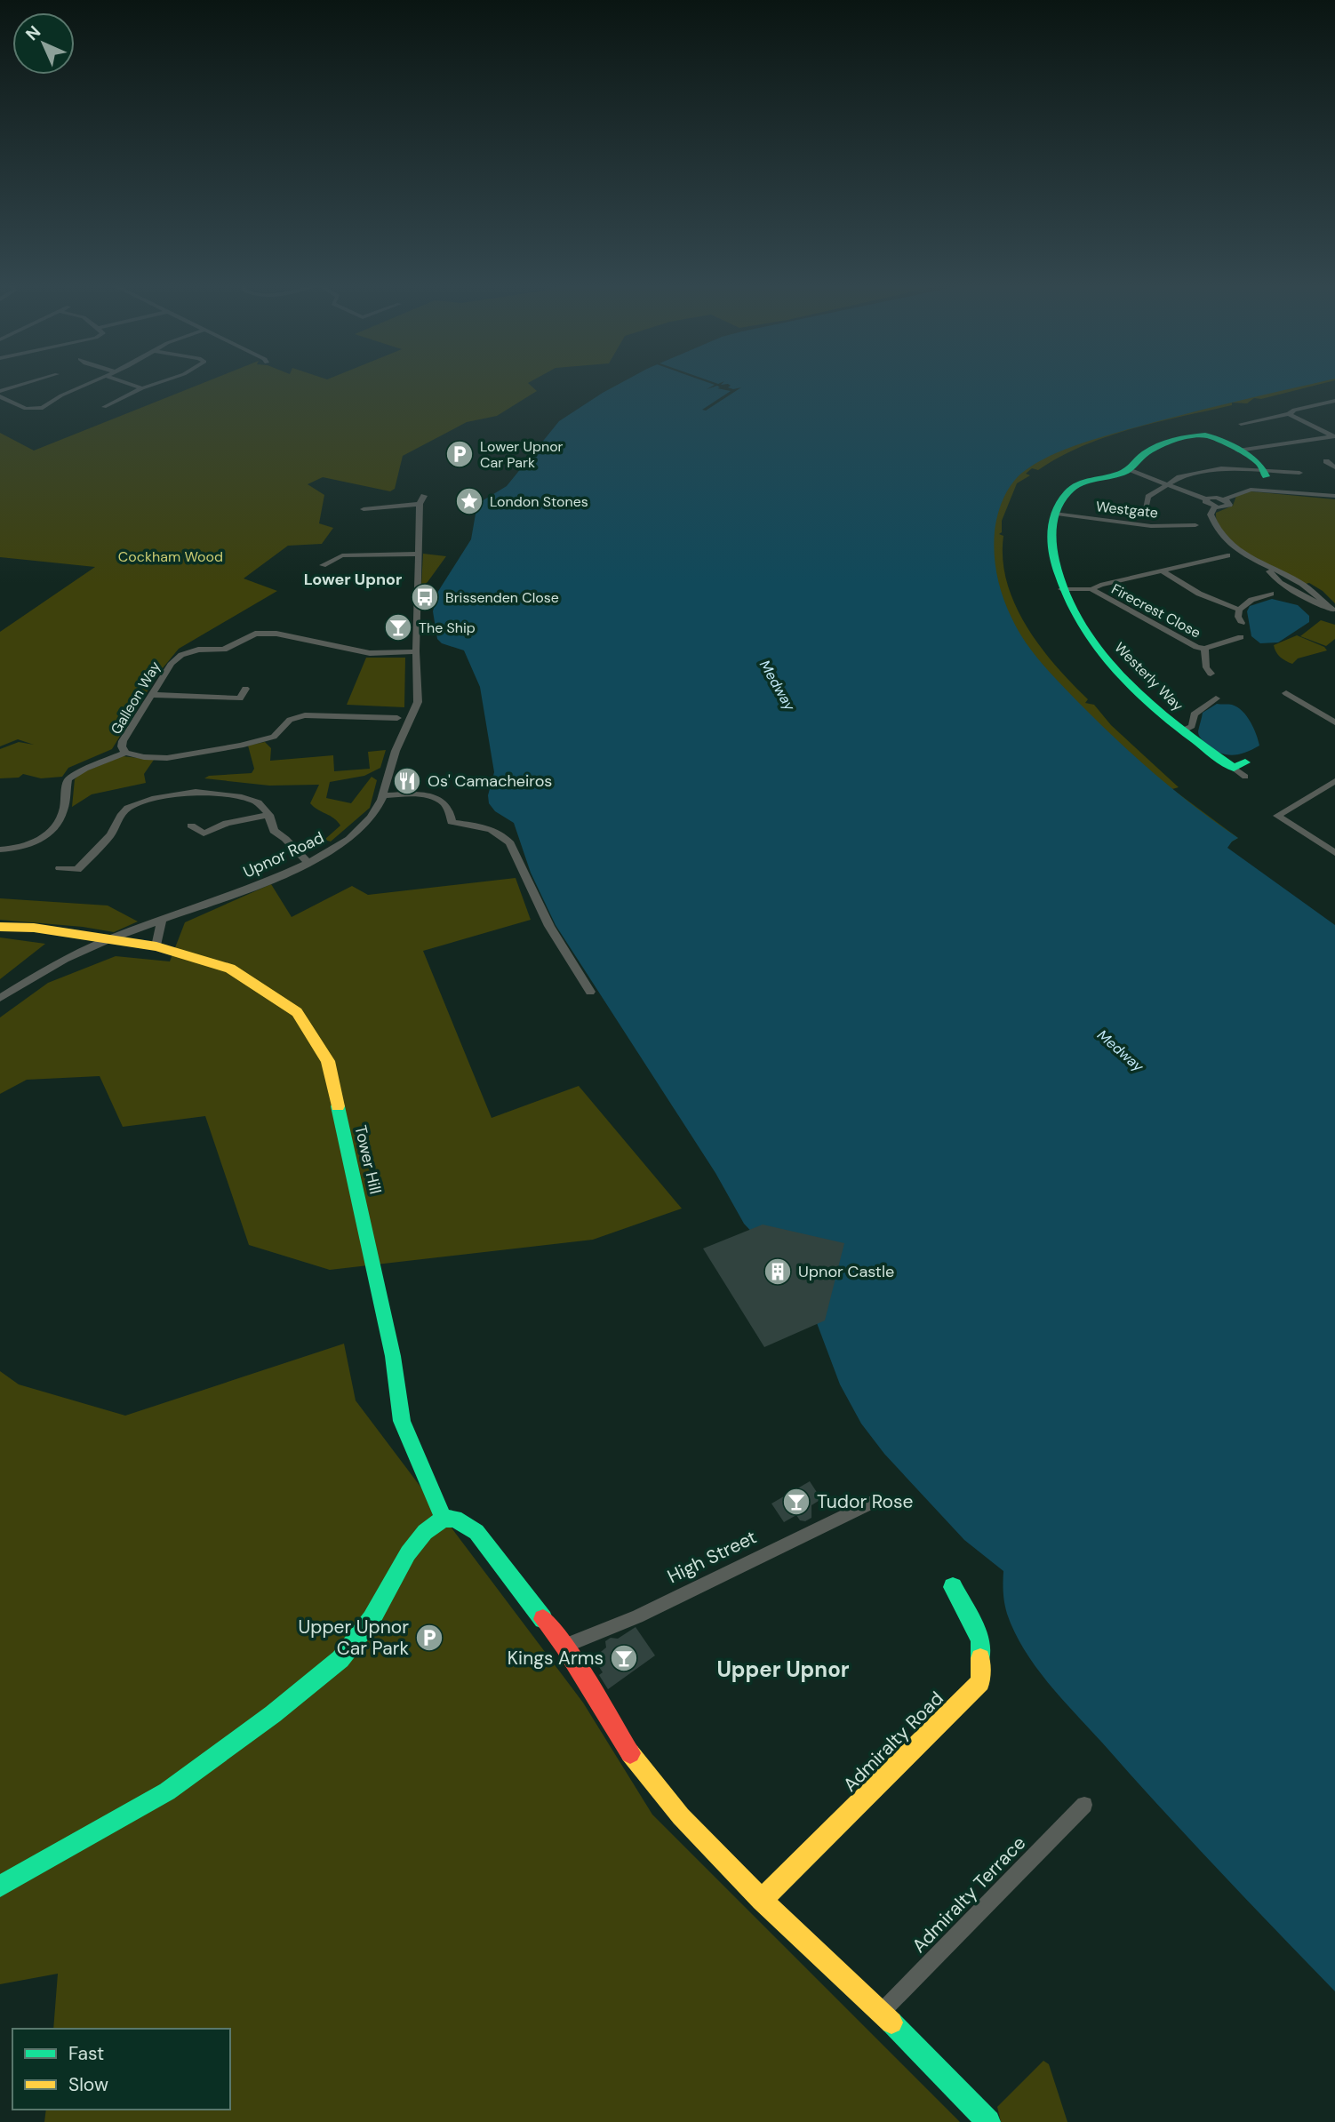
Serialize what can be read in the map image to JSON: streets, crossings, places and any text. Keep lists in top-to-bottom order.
{
  "streets": {
    "street": [
      "Westgate",
      "Firecrest Close",
      "Westerly Way",
      "Galleon Way",
      "Upnor Road",
      "Tower Hill",
      "High Street",
      "Admiralty Road",
      "Admiralty Terrace"
    ]
  },
  "crossings": [
    ["Westgate", "Westerly Way"],
    ["Firecrest Close", "Westerly Way"],
    ["Galleon Way", "Upnor Road"],
    ["Upnor Road", "Tower Hill"]
  ],
  "districts": ["Lower Upnor", "Upper Upnor"],
  "water": ["Medway"],
  "parks": ["Cockham Wood"],
  "places": {
    "parking": ["Lower Upnor Car Park", "Upper Upnor Car Park"],
    "place": ["London Stones"],
    "bus stop": ["Brissenden Close"],
    "bar": ["The Ship", "Tudor Rose", "Kings Arms"],
    "restaurant": ["Os' Camacheiros"],
    "building": ["Upnor Castle"]
  },
  "legend": ["Fast", "Slow"],
  "north": "top left"
}
